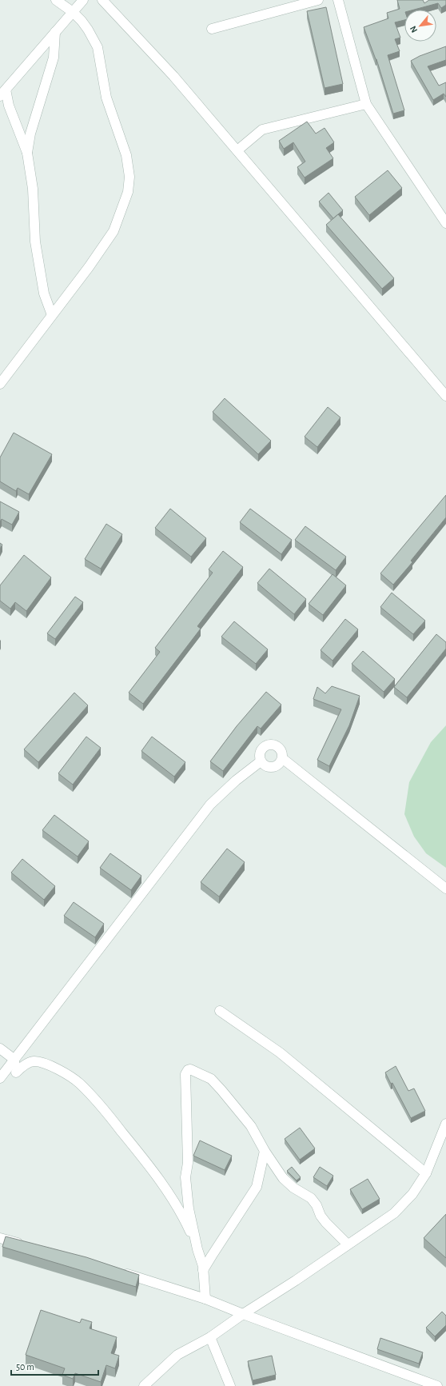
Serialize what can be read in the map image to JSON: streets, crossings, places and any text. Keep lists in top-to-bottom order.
{
  "scale_bar": "50 m",
  "north": "bottom left"
}
